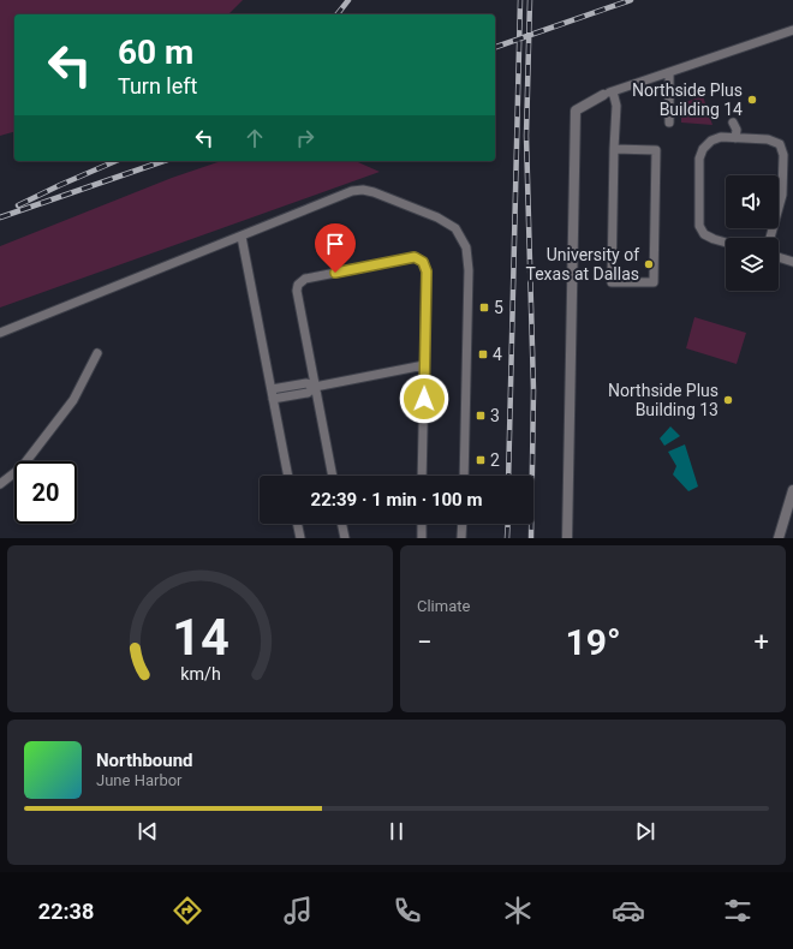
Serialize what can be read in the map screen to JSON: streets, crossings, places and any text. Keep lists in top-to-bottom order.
{
  "places": {
    "other": ["Northside Plus Building 14", "University of Texas at Dallas", "Northside Plus Building 13"],
    "transit": [
      "5",
      "4",
      "3",
      "2"
    ]
  },
  "page": {
    "turn": ["60 m", "Turn left"],
    "limit": "20",
    "trip": "22:39 · 1 min · 100 m",
    "tile": "Climate",
    "heat": ["−", "19°", "+"],
    "song": ["Northbound", "June Harbor"],
    "tabs": "22:38",
    "gauge": ["14", "km/h"]
  }
}
